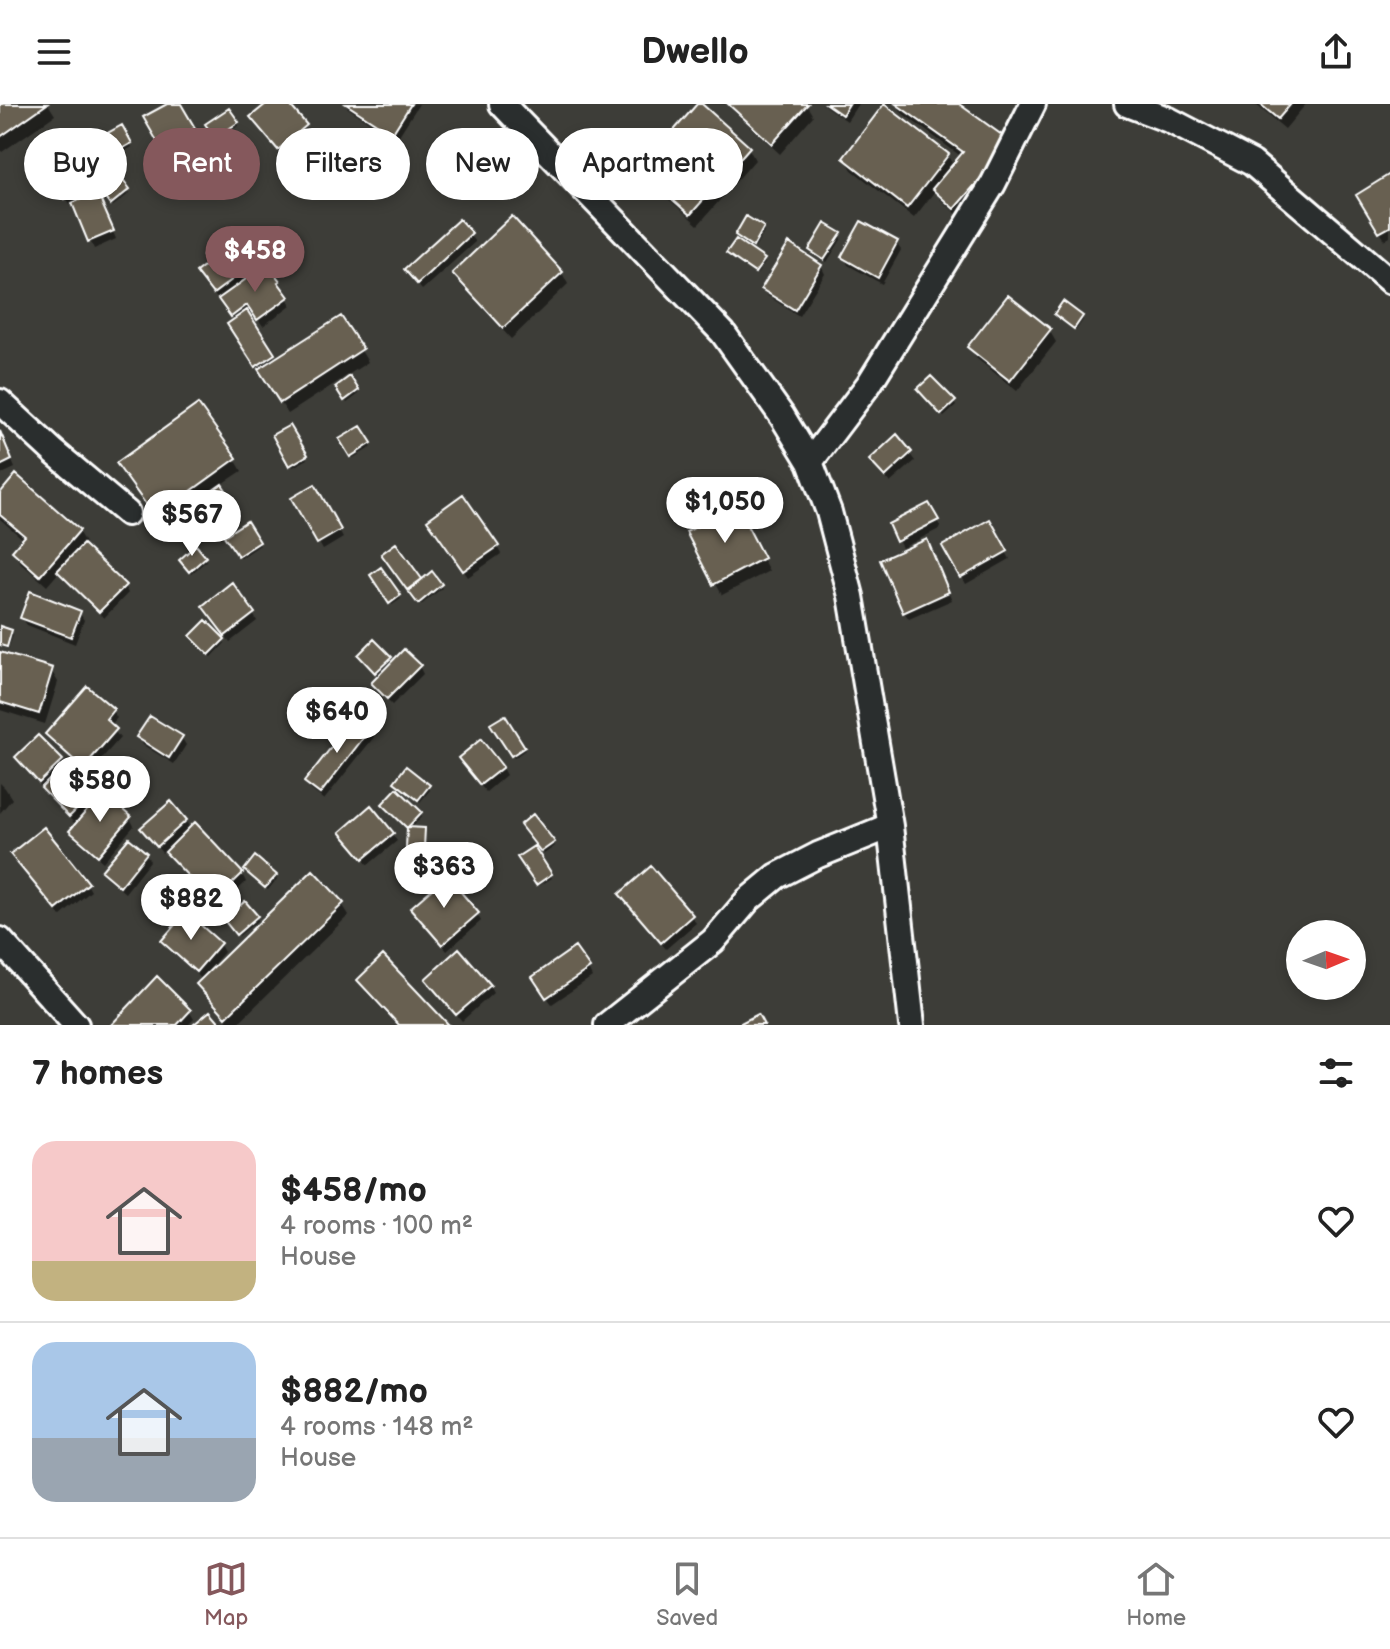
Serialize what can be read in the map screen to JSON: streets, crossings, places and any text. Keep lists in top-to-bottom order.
{
  "north": "right",
  "page": {
    "header": "Dwello",
    "chip": [
      "Buy",
      "Rent",
      "Filters",
      "New",
      "Apartment"
    ],
    "price": [
      "$458",
      "$1,050",
      "$567",
      "$640",
      "$580",
      "$363",
      "$882"
    ],
    "heading": "7 homes",
    "list": [
      {
        "name": "$458/mo",
        "note": "4 rooms · 100 m² · House"
      },
      {
        "name": "$882/mo",
        "note": "4 rooms · 148 m² · House"
      }
    ],
    "tabs": ["Map", "Saved", "Home"]
  }
}
